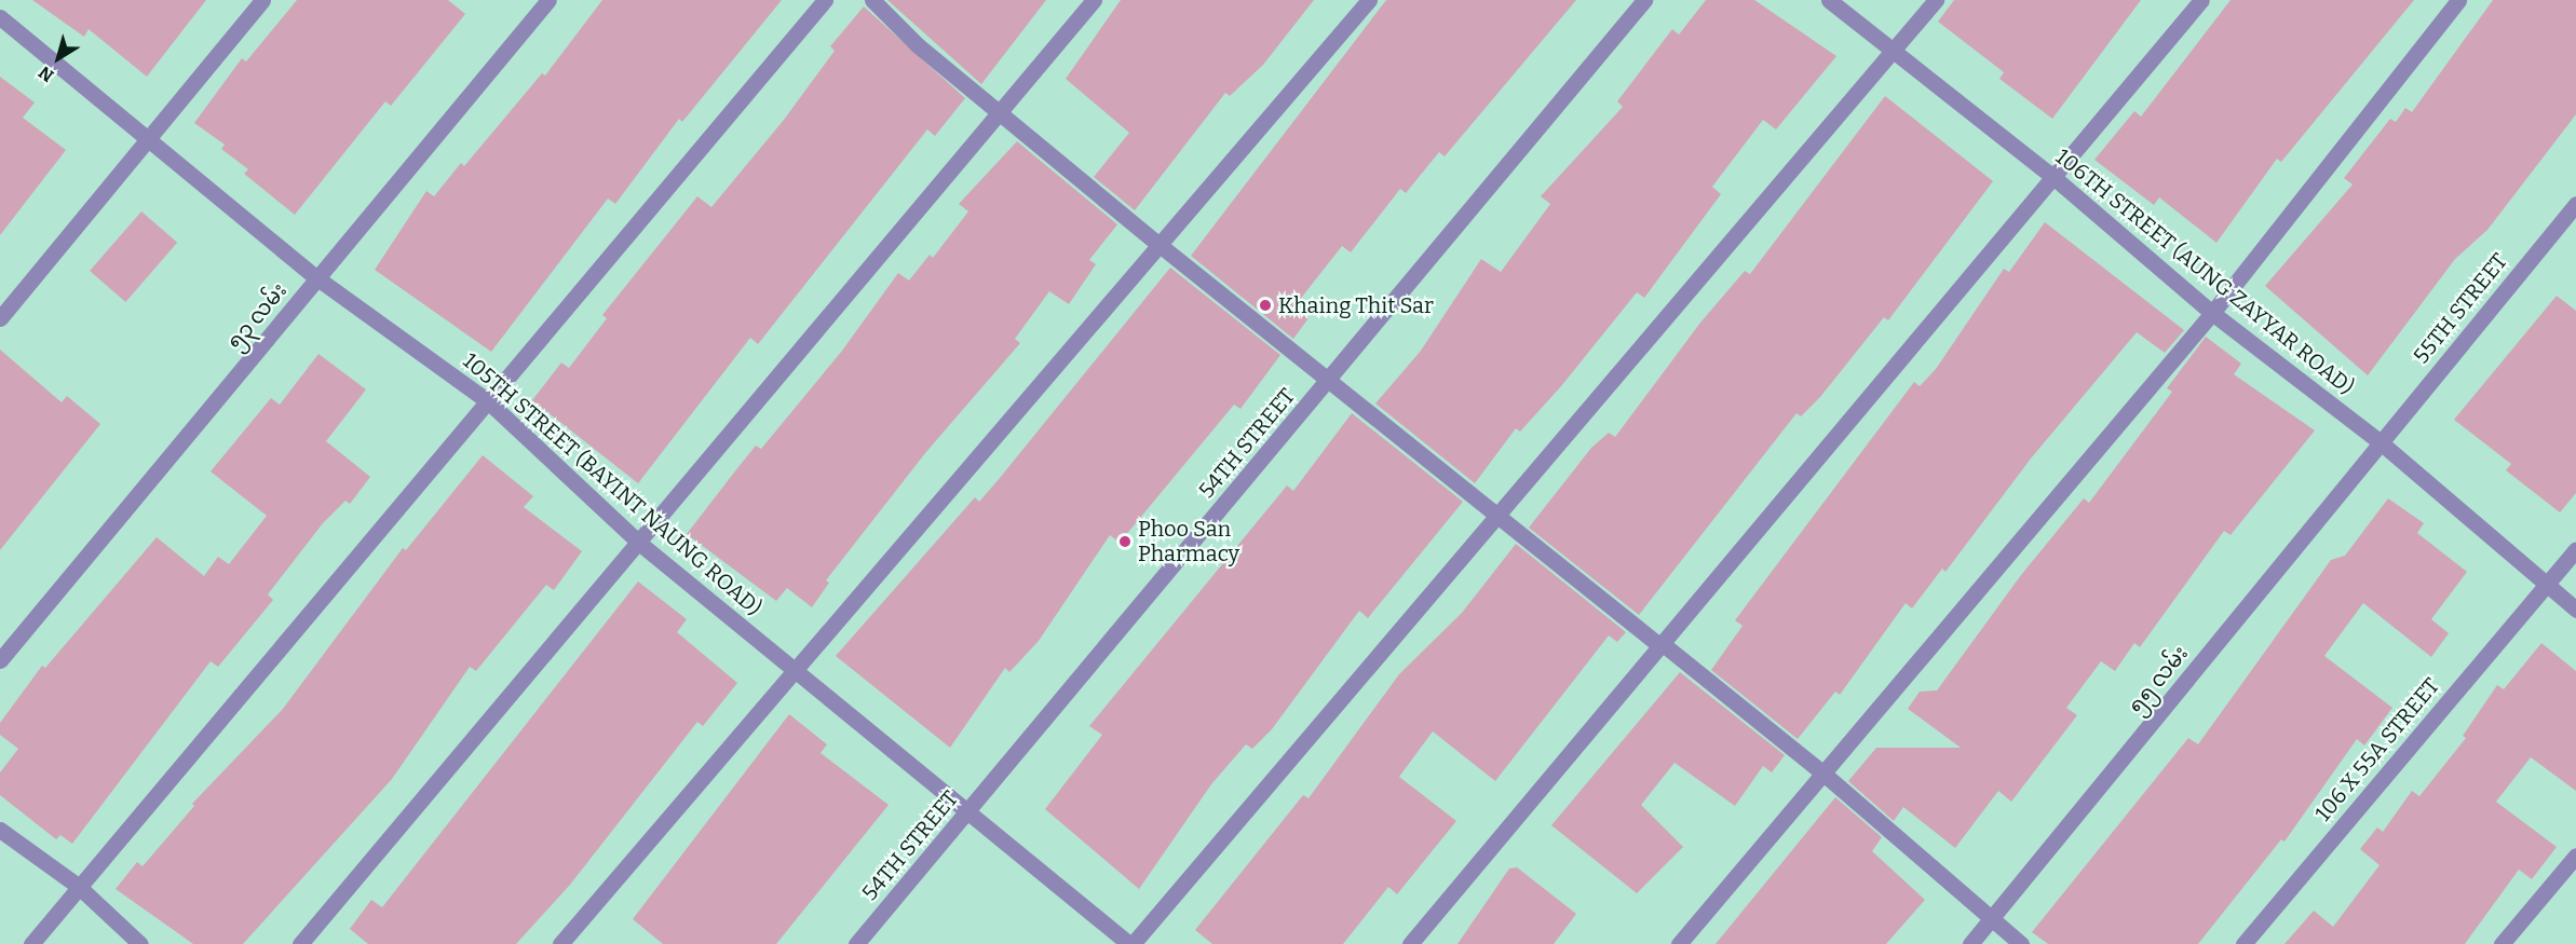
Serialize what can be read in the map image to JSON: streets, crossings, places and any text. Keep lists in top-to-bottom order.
{
  "streets": {
    "street": [
      "106TH STREET (AUNG ZAYYAR ROAD)",
      "55TH STREET",
      "၅၃ လမ်း",
      "54TH STREET",
      "105TH STREET (BAYINT NAUNG ROAD)",
      "၅၅ လမ်း",
      "106 X 55A STREET"
    ]
  },
  "crossings": [
    ["106TH STREET (AUNG ZAYYAR ROAD)", "55TH STREET"],
    ["106TH STREET (AUNG ZAYYAR ROAD)", "၅၅ လမ်း"],
    ["106TH STREET (AUNG ZAYYAR ROAD)", "106 X 55A STREET"],
    ["55TH STREET", "၅၅ လမ်း"],
    ["၅၃ လမ်း", "105TH STREET (BAYINT NAUNG ROAD)"],
    ["54TH STREET", "105TH STREET (BAYINT NAUNG ROAD)"]
  ],
  "places": ["Khaing Thit Sar", "Phoo San Pharmacy"],
  "north": "bottom left"
}
